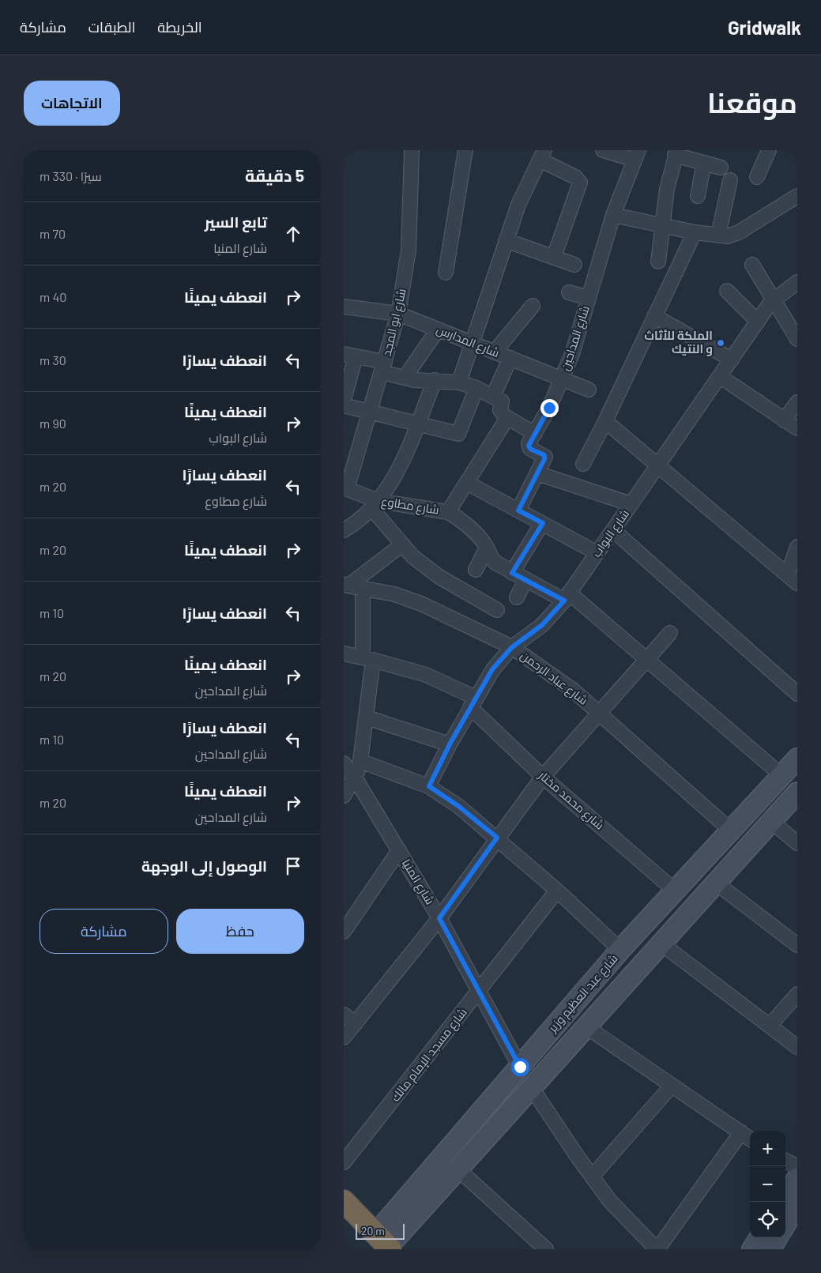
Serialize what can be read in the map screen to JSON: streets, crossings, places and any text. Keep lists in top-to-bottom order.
{
  "streets": {
    "street": [
      "شارع ابو المجد",
      "شارع المداحين",
      "شارع المدارس",
      "شارع مطاوع",
      "شارع البواب",
      "شارع عباد الرحمن",
      "شارع محمد مختار",
      "شارع المنيا",
      "شارع عبد العظيم وزير",
      "شارع مسجد الإمام مالك"
    ]
  },
  "crossings": [
    ["شارع ابو المجد", "شارع المدارس"],
    ["شارع ابو المجد", "شارع مطاوع"],
    ["شارع المداحين", "شارع المدارس"],
    ["شارع مطاوع", "شارع البواب"],
    ["شارع مطاوع", "شارع عبد العظيم وزير"],
    ["شارع البواب", "شارع عباد الرحمن"],
    ["شارع البواب", "شارع محمد مختار"],
    ["شارع عباد الرحمن", "شارع عبد العظيم وزير"],
    ["شارع محمد مختار", "شارع عبد العظيم وزير"],
    ["شارع المنيا", "شارع عبد العظيم وزير"],
    ["شارع المنيا", "شارع مسجد الإمام مالك"]
  ],
  "places": ["الملكة للأثاث و النتيك"],
  "scale_bar": "20 m",
  "page": {
    "header": "Gridwalk",
    "nav": ["الخريطة", "الطبقات", "مشاركة"],
    "title": "موقعنا",
    "buttons": [
      "الاتجاهات",
      ["حفظ", "مشاركة"]
    ],
    "heading": ["5 دقيقة", "سيرًا · 330 m"],
    "list": [
      ["تابع السير", "شارع المنيا", "70 m"],
      ["انعطف يمينًا", "40 m"],
      ["انعطف يسارًا", "30 m"],
      ["انعطف يمينًا", "شارع البواب", "90 m"],
      ["انعطف يسارًا", "شارع مطاوع", "20 m"],
      ["انعطف يمينًا", "20 m"],
      ["انعطف يسارًا", "10 m"],
      ["انعطف يمينًا", "شارع المداحين", "20 m"],
      ["انعطف يسارًا", "شارع المداحين", "10 m"],
      ["انعطف يمينًا", "شارع المداحين", "20 m"],
      "الوصول إلى الوجهة"
    ],
    "map_buttons": ["+", "−"],
    "scale": "20 m"
  }
}
